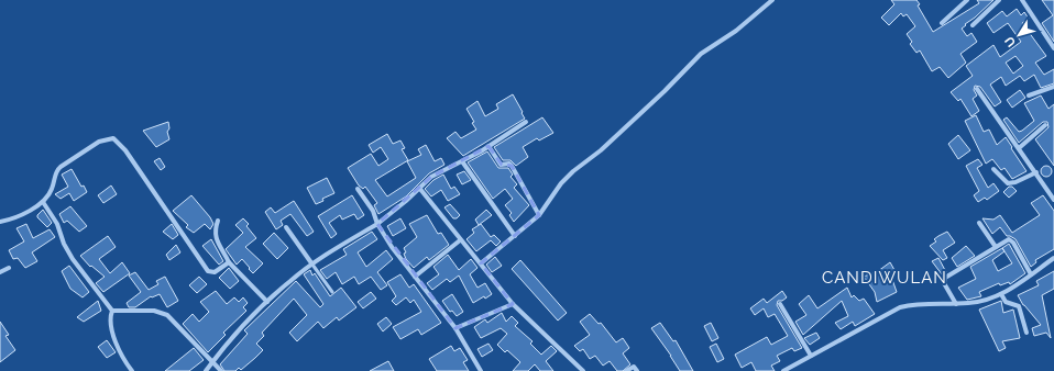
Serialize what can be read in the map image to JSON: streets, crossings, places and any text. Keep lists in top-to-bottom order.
{
  "districts": ["CANDIWULAN"],
  "north": "bottom left"
}
